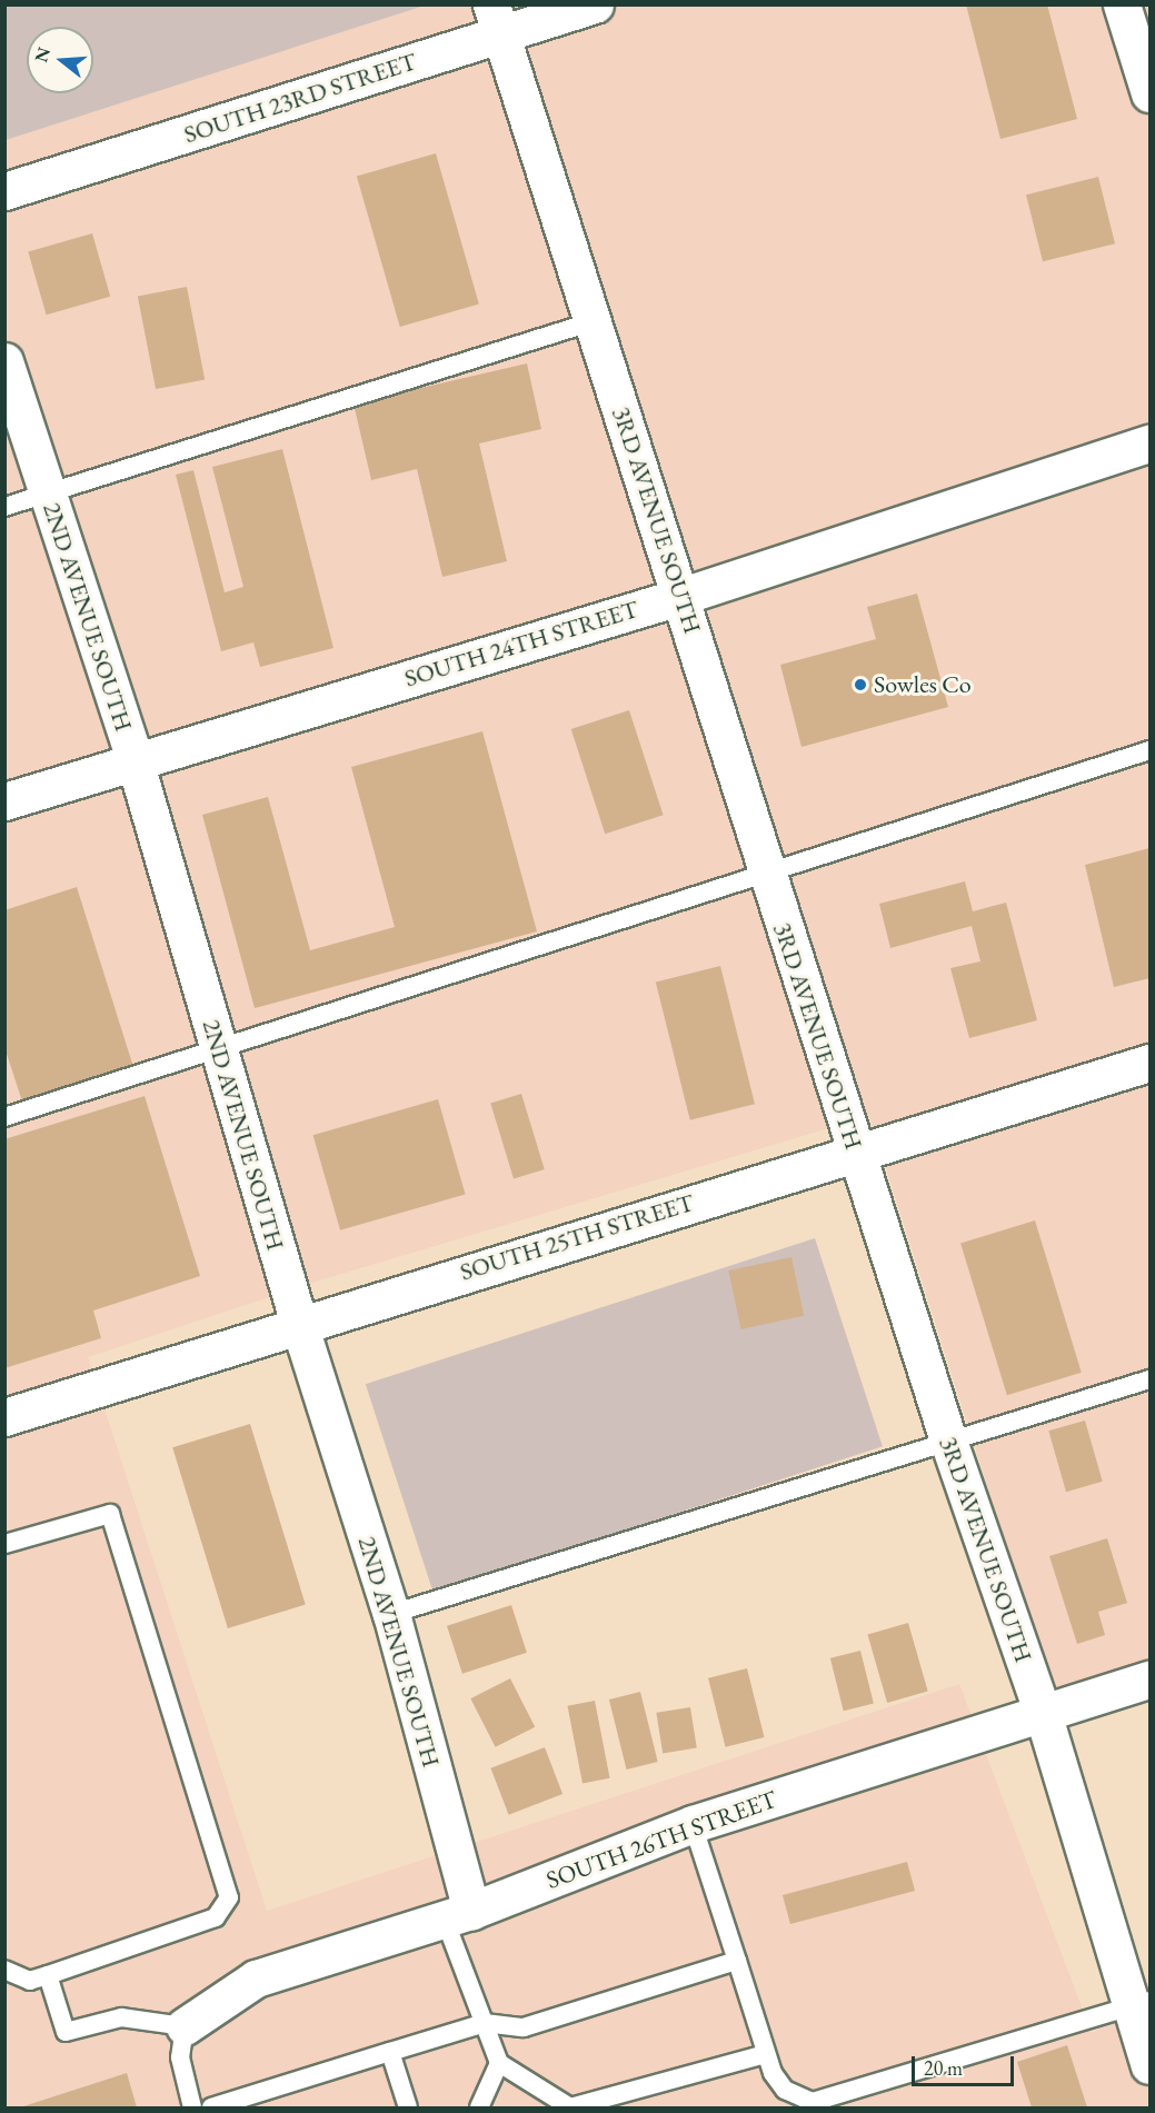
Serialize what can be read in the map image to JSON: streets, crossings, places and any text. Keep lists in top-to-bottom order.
{
  "streets": {
    "street": [
      "SOUTH 23RD STREET",
      "3RD AVENUE SOUTH",
      "2ND AVENUE SOUTH",
      "SOUTH 24TH STREET",
      "SOUTH 25TH STREET",
      "SOUTH 26TH STREET"
    ]
  },
  "crossings": [
    ["SOUTH 23RD STREET", "3RD AVENUE SOUTH"],
    ["3RD AVENUE SOUTH", "SOUTH 24TH STREET"],
    ["3RD AVENUE SOUTH", "SOUTH 25TH STREET"],
    ["3RD AVENUE SOUTH", "SOUTH 26TH STREET"],
    ["2ND AVENUE SOUTH", "SOUTH 24TH STREET"],
    ["2ND AVENUE SOUTH", "SOUTH 25TH STREET"],
    ["2ND AVENUE SOUTH", "SOUTH 26TH STREET"]
  ],
  "places": ["Sowles Co"],
  "scale_bar": "20 m",
  "north": "left"
}
